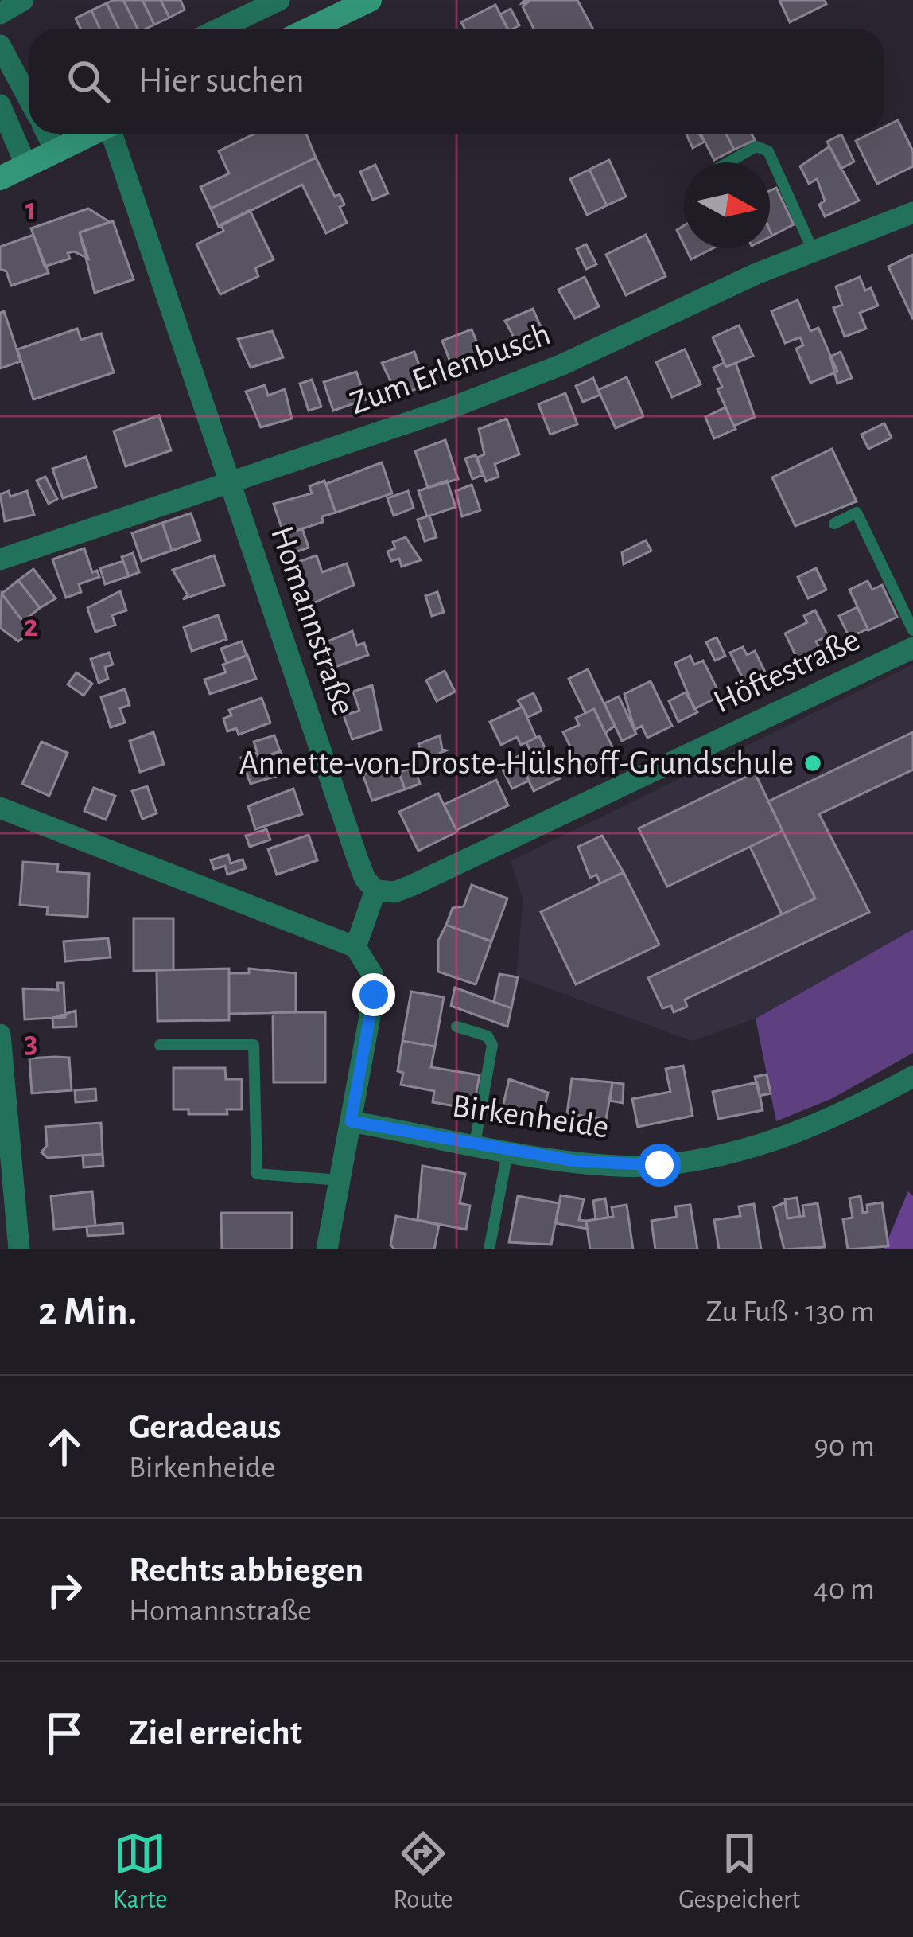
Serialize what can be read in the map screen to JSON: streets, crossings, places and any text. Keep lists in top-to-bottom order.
{
  "streets": {
    "street": [
      "Zum Erlenbusch",
      "Homannstraße",
      "Höftestraße",
      "Birkenheide"
    ]
  },
  "crossings": [
    ["Zum Erlenbusch", "Homannstraße"],
    ["Homannstraße", "Höftestraße"]
  ],
  "places": ["Annette-von-Droste-Hülshoff-Grundschule"],
  "north": "right",
  "page": {
    "search": "Hier suchen",
    "heading": ["2 Min.", "Zu Fuß · 130 m"],
    "list": [
      ["Geradeaus", "Birkenheide", "90 m"],
      ["Rechts abbiegen", "Homannstraße", "40 m"],
      "Ziel erreicht"
    ],
    "nav": ["Karte", "Route", "Gespeichert"]
  },
  "grid": {
    "rows": ["1", "2", "3"]
  }
}
